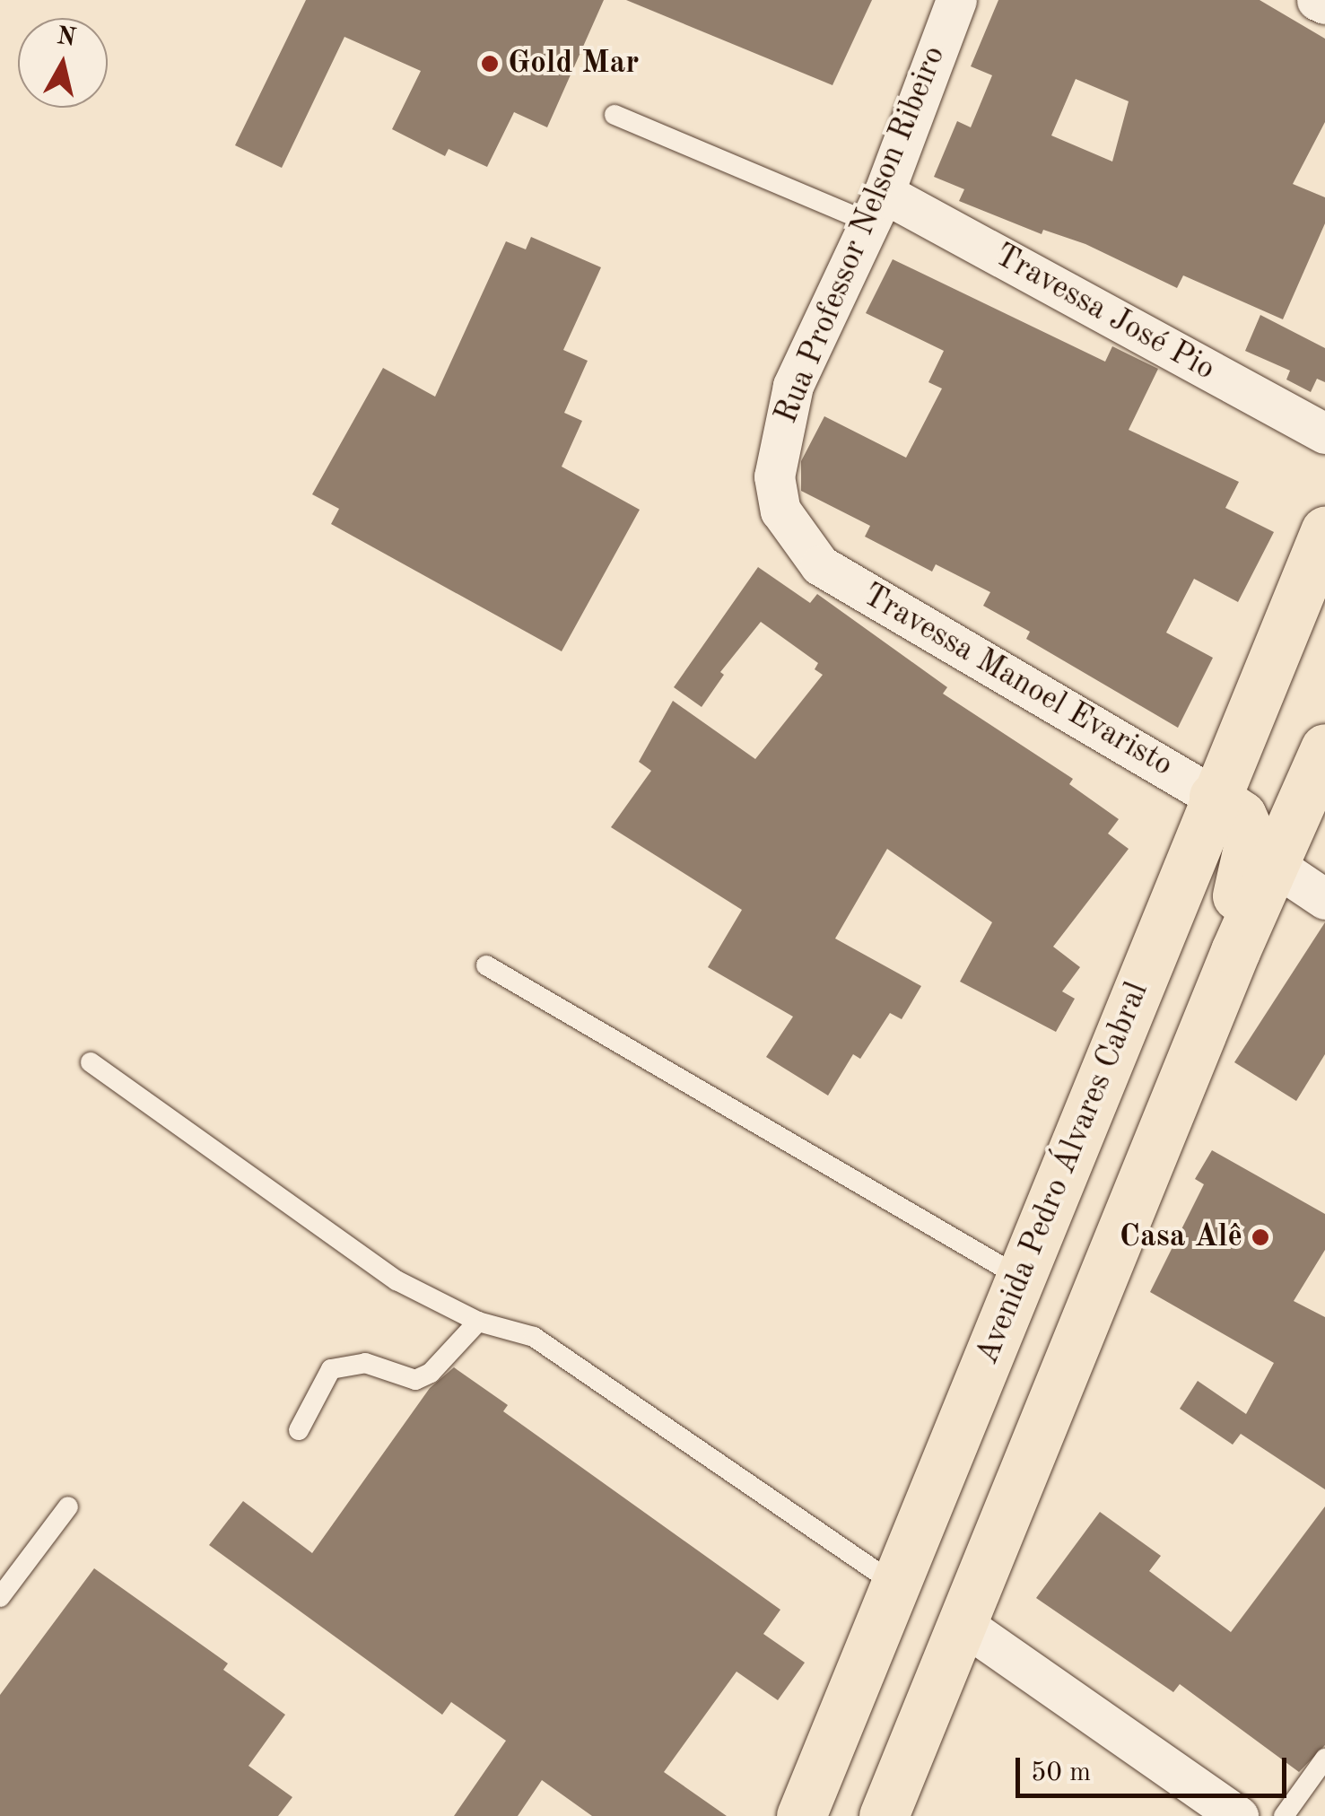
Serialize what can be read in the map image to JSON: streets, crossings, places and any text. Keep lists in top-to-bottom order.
{
  "streets": {
    "main road": ["Avenida Pedro Álvares Cabral"],
    "street": ["Rua Professor Nelson Ribeiro", "Travessa José Pio", "Travessa Manoel Evaristo"]
  },
  "crossings": [
    ["Rua Professor Nelson Ribeiro", "Travessa José Pio"],
    ["Rua Professor Nelson Ribeiro", "Travessa Manoel Evaristo"],
    ["Travessa Manoel Evaristo", "Avenida Pedro Álvares Cabral"]
  ],
  "places": ["Gold Mar", "Casa Alê"],
  "scale_bar": "50 m",
  "north": "top"
}
